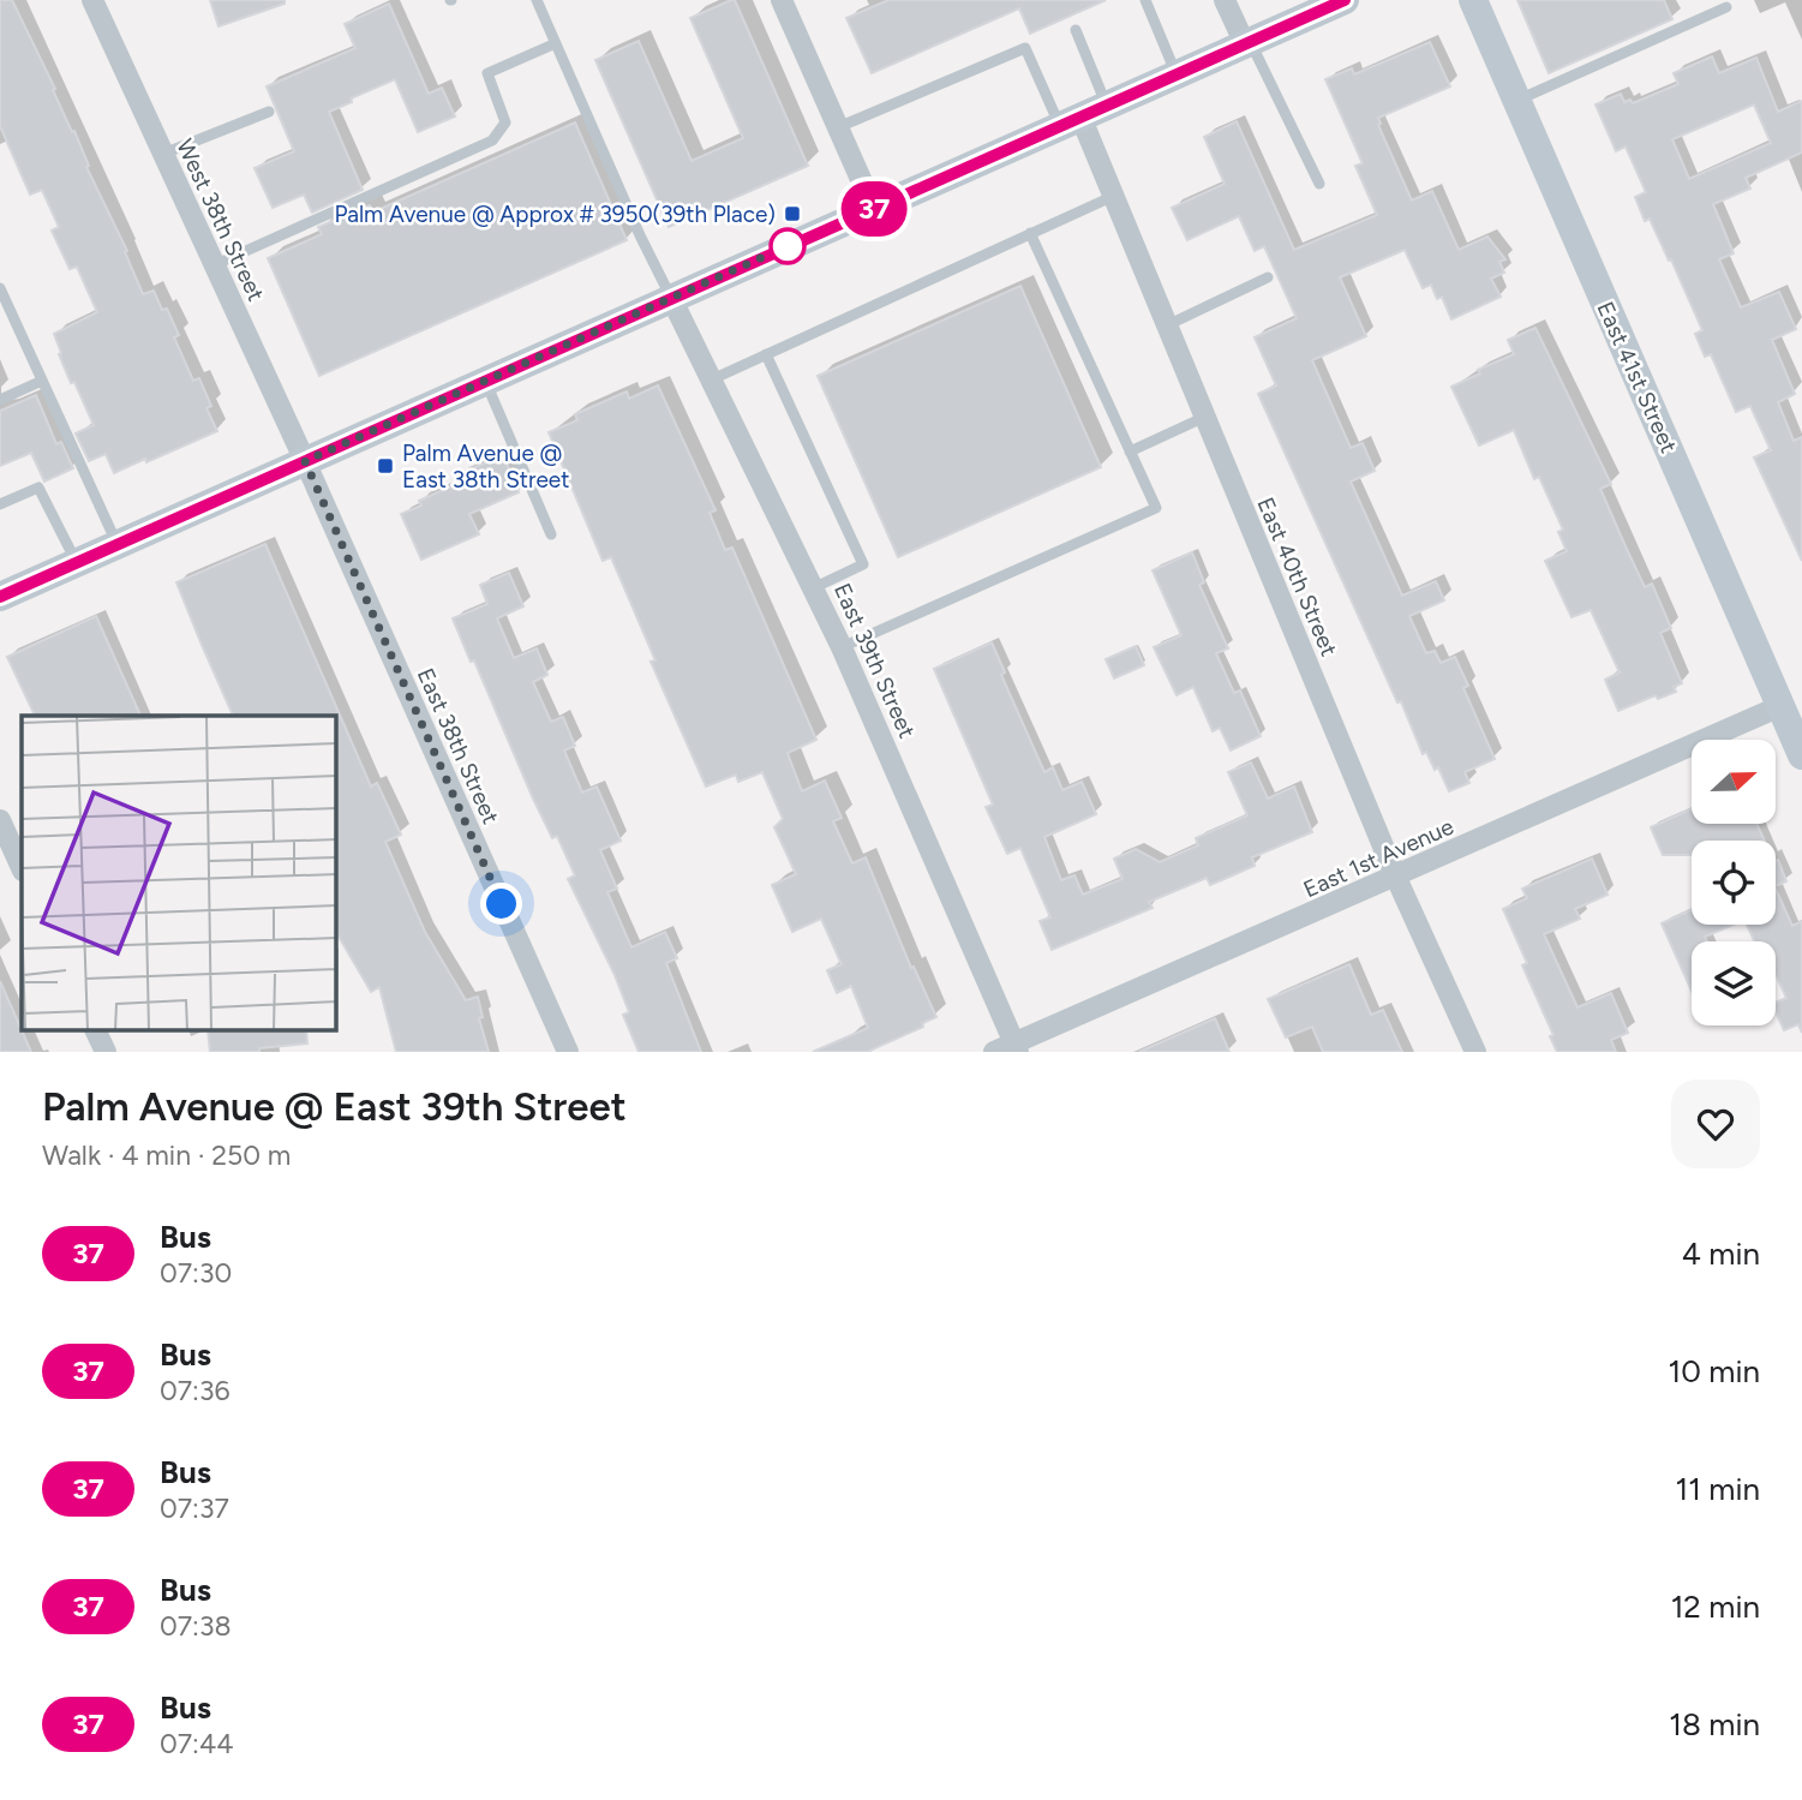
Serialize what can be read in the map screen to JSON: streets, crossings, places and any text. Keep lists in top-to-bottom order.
{
  "streets": {
    "main road": ["East 41st Street"],
    "street": [
      "West 38th Street",
      "East 40th Street",
      "East 39th Street",
      "East 38th Street",
      "East 1st Avenue"
    ]
  },
  "crossings": [
    ["West 38th Street", "East 38th Street"],
    ["East 41st Street", "East 1st Avenue"],
    ["East 40th Street", "East 1st Avenue"],
    ["East 39th Street", "East 1st Avenue"]
  ],
  "places": {
    "transit": ["Palm Avenue @ Approx # 3950(39th Place)", "Palm Avenue @ East 38th Street"]
  },
  "lines": ["bus line 37"],
  "north": "right",
  "page": {
    "on_map": "37",
    "heading": ["Palm Avenue @ East 39th Street", "Walk · 4 min · 250 m"],
    "list": [
      {
        "mark": "37",
        "name": "Bus",
        "note": "07:30",
        "value": "4 min"
      },
      {
        "mark": "37",
        "name": "Bus",
        "note": "07:36",
        "value": "10 min"
      },
      {
        "mark": "37",
        "name": "Bus",
        "note": "07:37",
        "value": "11 min"
      },
      {
        "mark": "37",
        "name": "Bus",
        "note": "07:38",
        "value": "12 min"
      },
      {
        "mark": "37",
        "name": "Bus",
        "note": "07:44",
        "value": "18 min"
      }
    ]
  }
}
